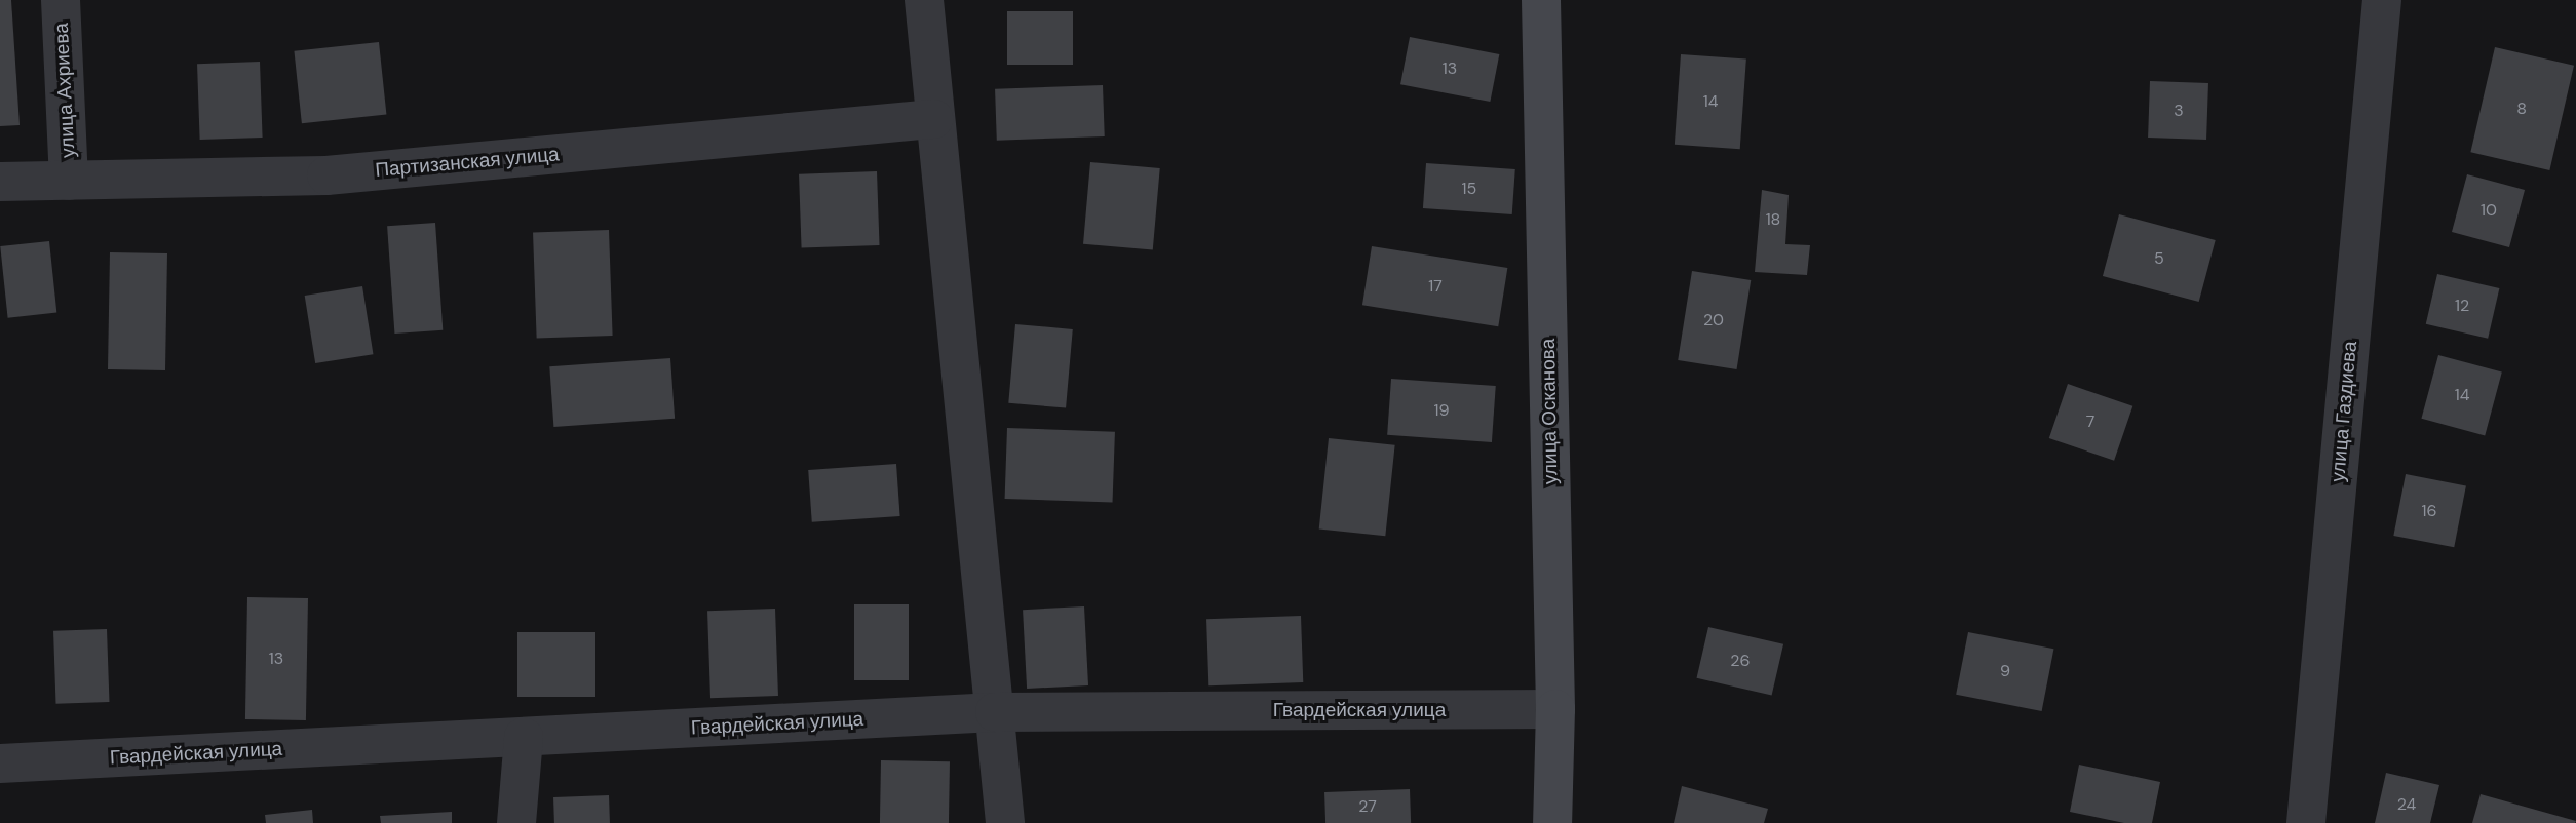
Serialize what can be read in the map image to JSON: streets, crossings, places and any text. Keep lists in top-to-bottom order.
{
  "streets": {
    "main road": ["улица Осканова"],
    "street": [
      "улица Ахриева",
      "Партизанская улица",
      "улица Газдиева",
      "Гвардейская улица"
    ]
  },
  "crossings": [
    ["улица Ахриева", "Партизанская улица"],
    ["улица Осканова", "Гвардейская улица"]
  ],
  "house_numbers": [
    "13",
    "14",
    "8",
    "3",
    "15",
    "10",
    "18",
    "5",
    "17",
    "12",
    "20",
    "14",
    "19",
    "7",
    "16",
    "13",
    "26",
    "9",
    "24",
    "27"
  ]
}
